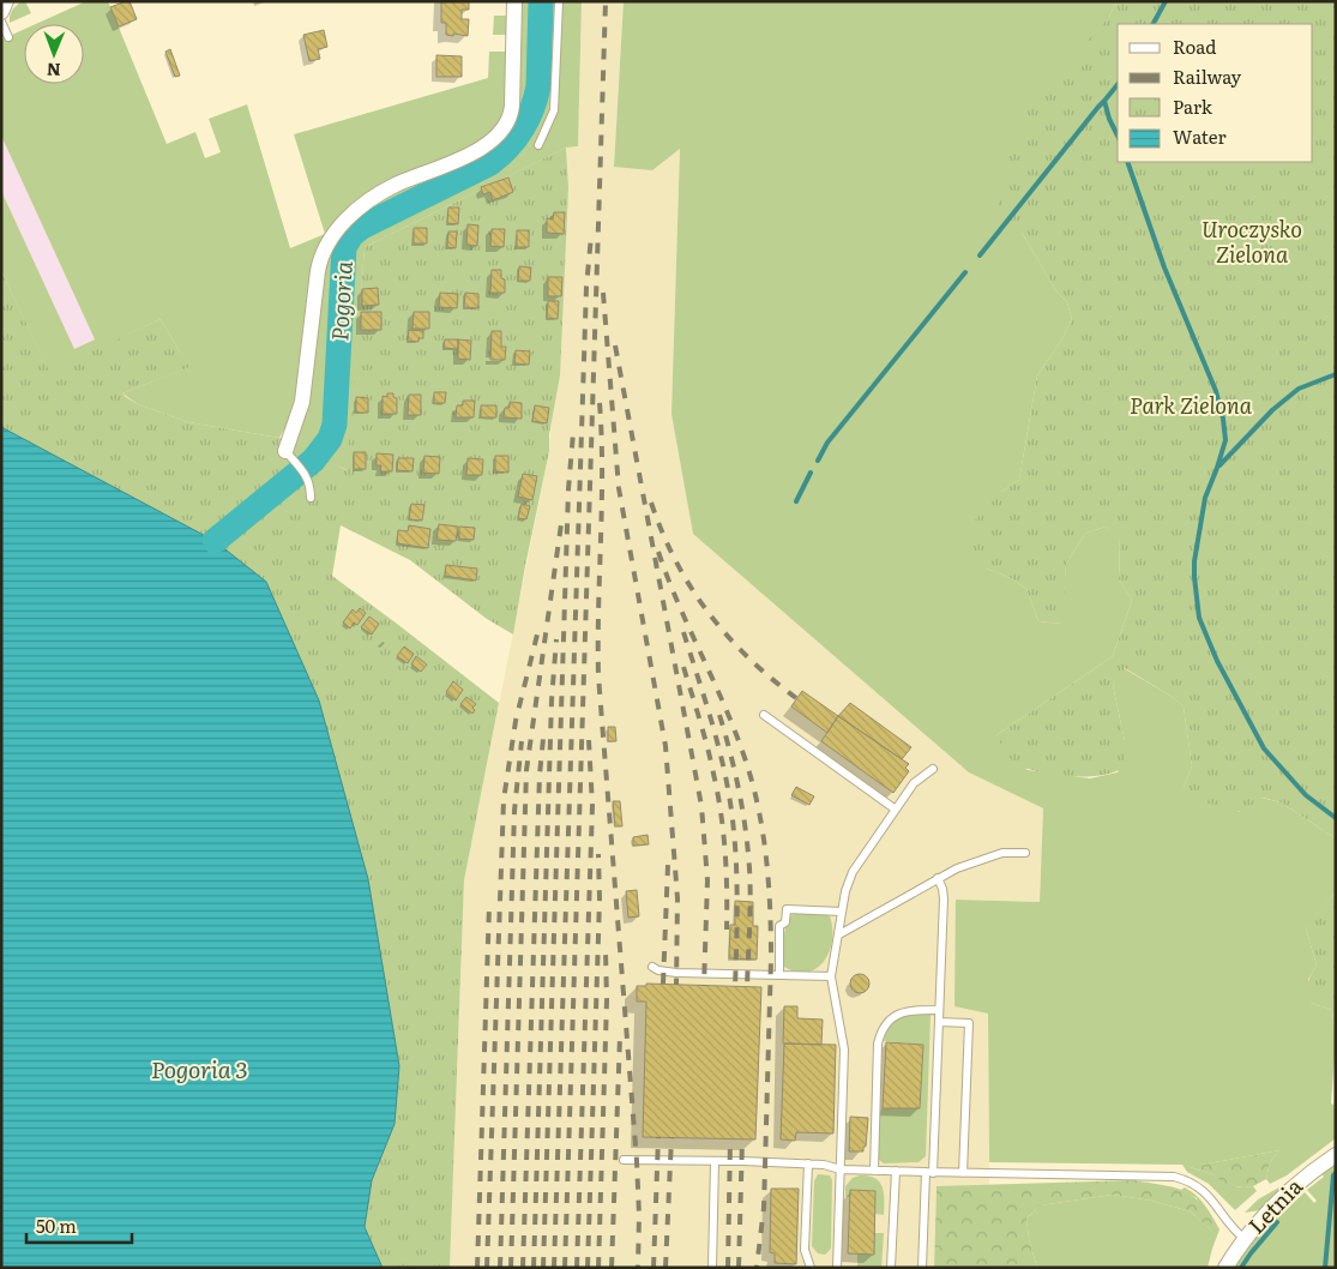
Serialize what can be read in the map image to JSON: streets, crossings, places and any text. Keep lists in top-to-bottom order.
{
  "streets": {
    "street": ["Letnia"]
  },
  "water": ["Pogoria", "Pogoria 3"],
  "parks": ["Uroczysko Zielona", "Park Zielona"],
  "legend": [
    "Road",
    "Railway",
    "Park",
    "Water"
  ],
  "scale_bar": "50 m",
  "north": "bottom"
}
